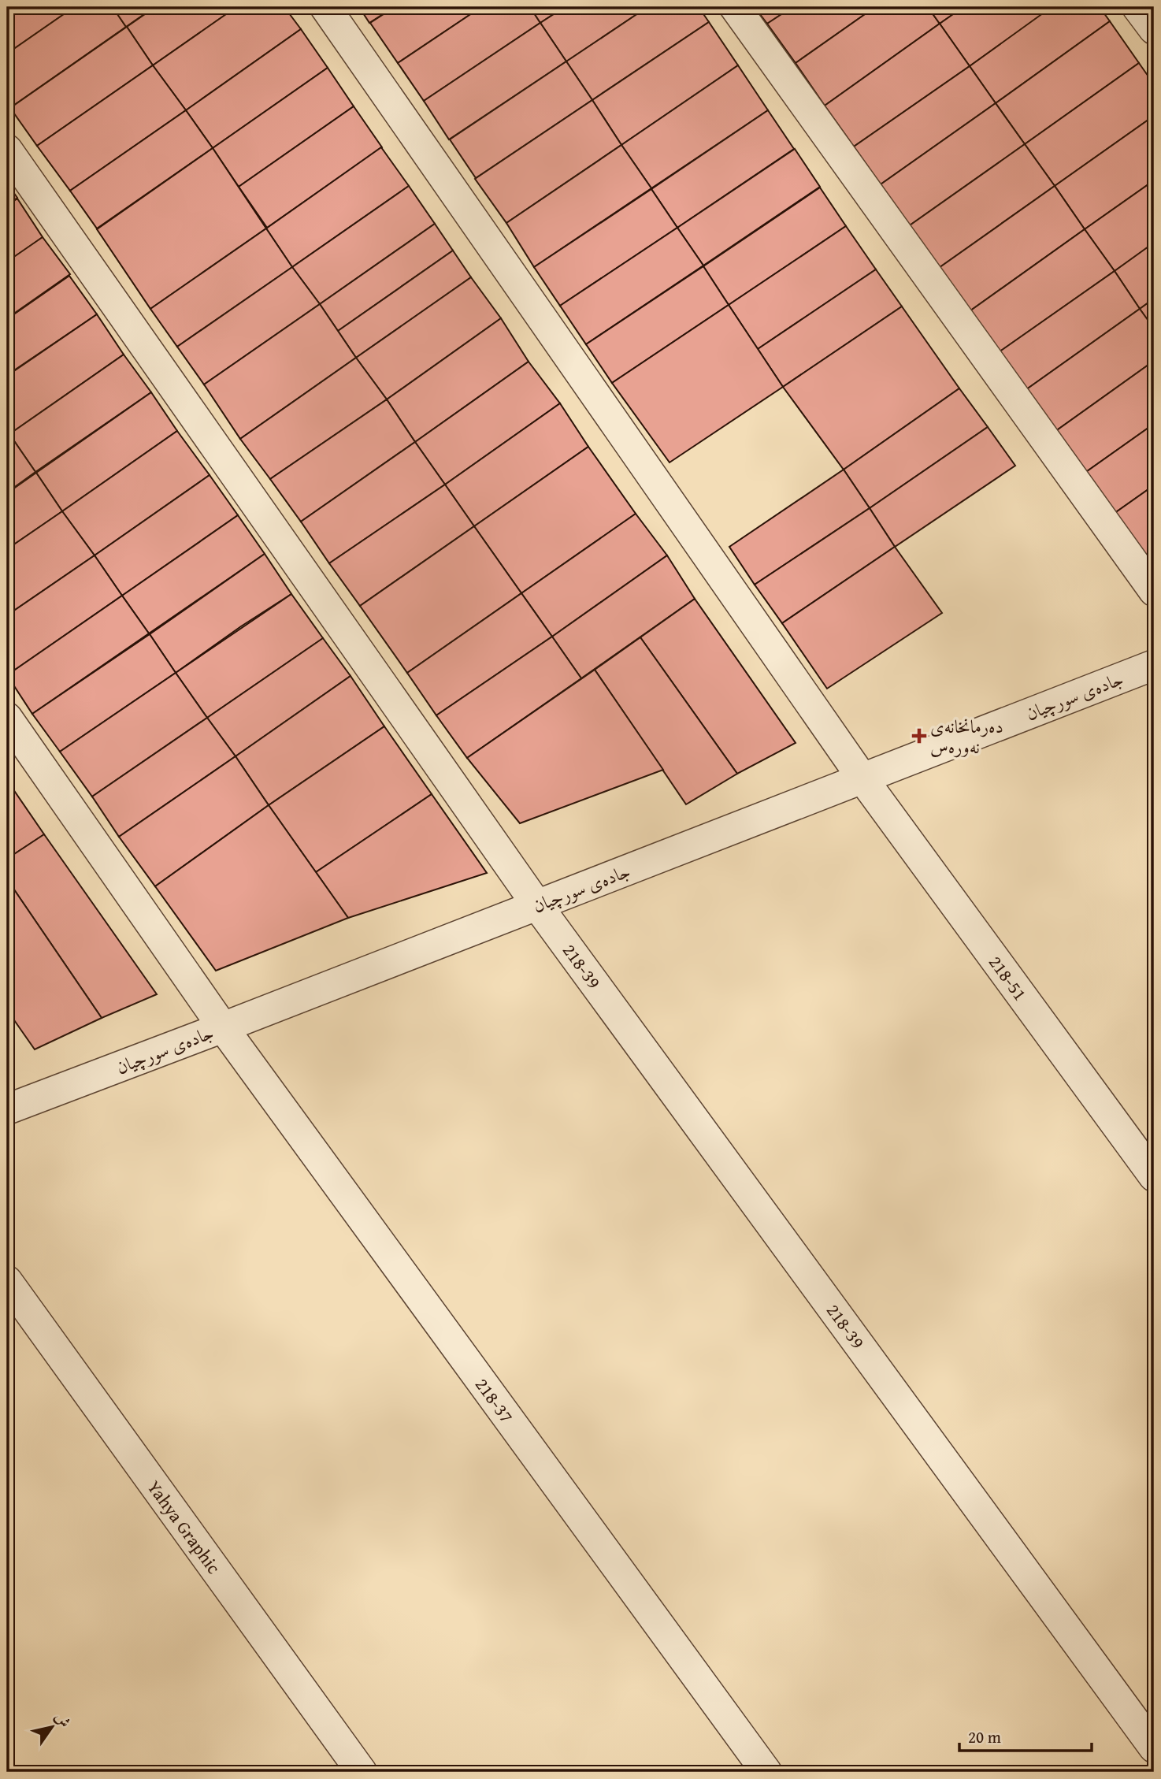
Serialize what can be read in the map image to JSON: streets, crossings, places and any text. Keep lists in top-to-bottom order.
{
  "streets": {
    "street": [
      "جادەی سورچیان",
      "218-39",
      "218-51",
      "218-37",
      "Yahya Graphic"
    ]
  },
  "crossings": [
    ["جادەی سورچیان", "218-39"],
    ["جادەی سورچیان", "218-51"],
    ["جادەی سورچیان", "218-37"]
  ],
  "places": {
    "health": ["دەرمانخانەی نەورەس"]
  },
  "scale_bar": "20 m",
  "north": "top right"
}
